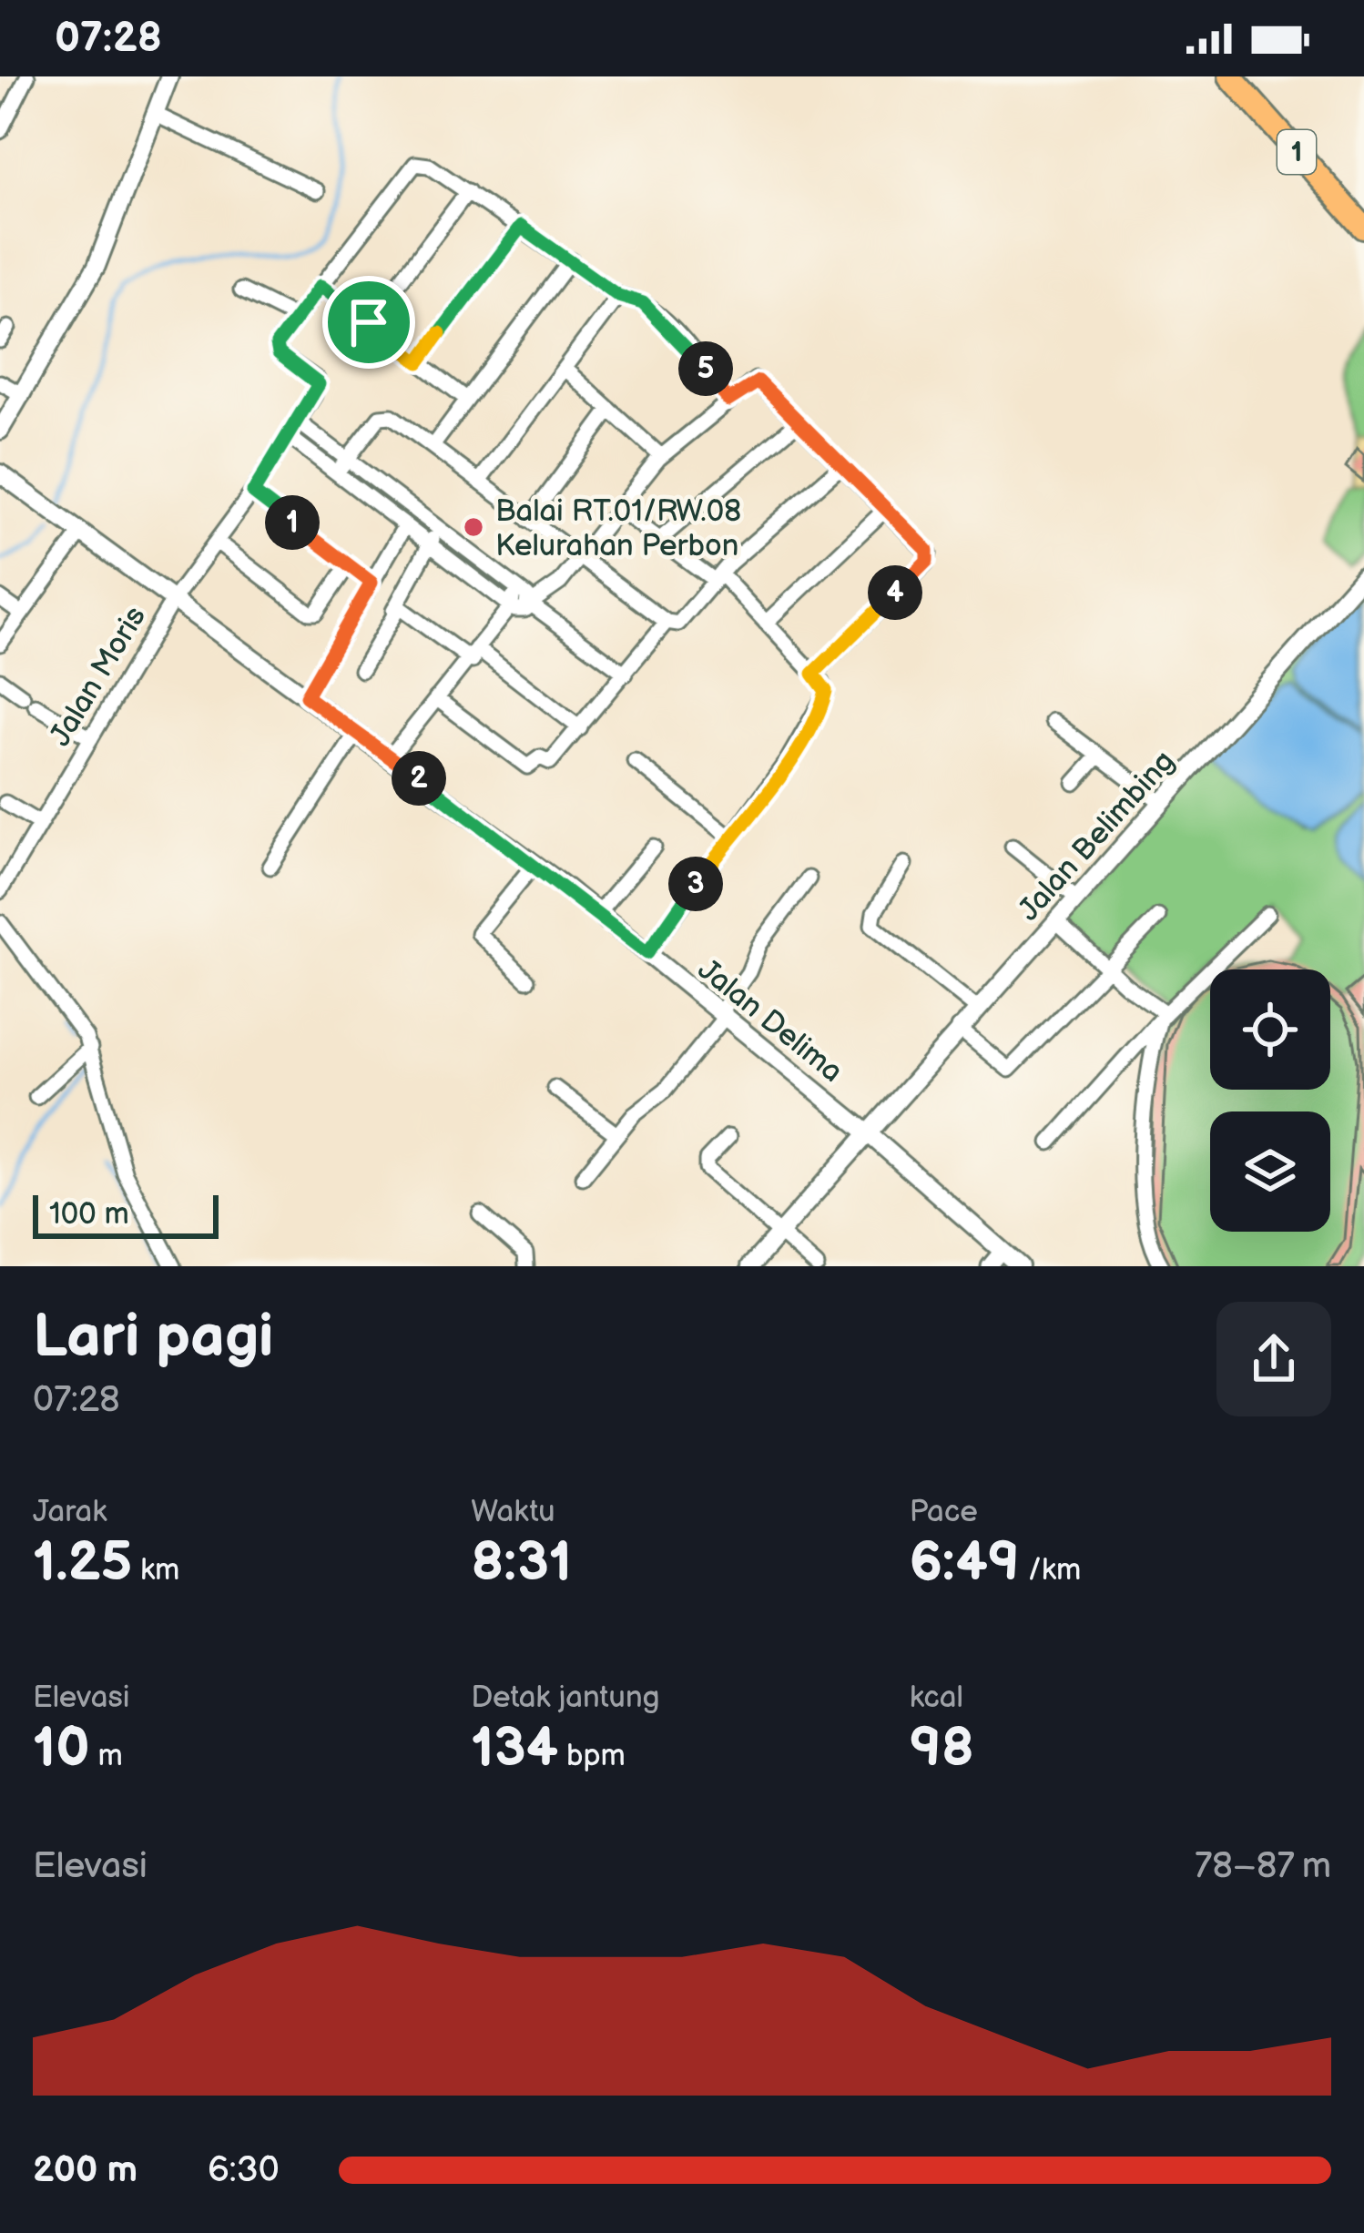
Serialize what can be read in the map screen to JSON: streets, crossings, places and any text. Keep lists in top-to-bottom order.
{
  "streets": {
    "highway": ["1"],
    "street": ["Jalan Moris", "Jalan Belimbing", "Jalan Delima"]
  },
  "crossings": [
    ["Jalan Moris", "Jalan Delima"],
    ["Jalan Belimbing", "Jalan Delima"]
  ],
  "places": ["Balai RT.01/RW.08 Kelurahan Perbon"],
  "scale_bar": "100 m",
  "page": {
    "status": "07:28",
    "pins": [
      "5",
      "1",
      "4",
      "2",
      "3"
    ],
    "scale": "100 m",
    "heading": ["Lari pagi", "07:28"],
    "stats": [
      ["Jarak", "1.25 km"],
      ["Waktu", "8:31"],
      ["Pace", "6:49 /km"],
      ["Elevasi", "10 m"],
      ["Detak jantung", "134 bpm"],
      ["kcal", "98"]
    ],
    "chart": ["Elevasi", "78–87 m"],
    "list": [
      {
        "name": "200 m",
        "note": "6:30"
      }
    ]
  }
}
